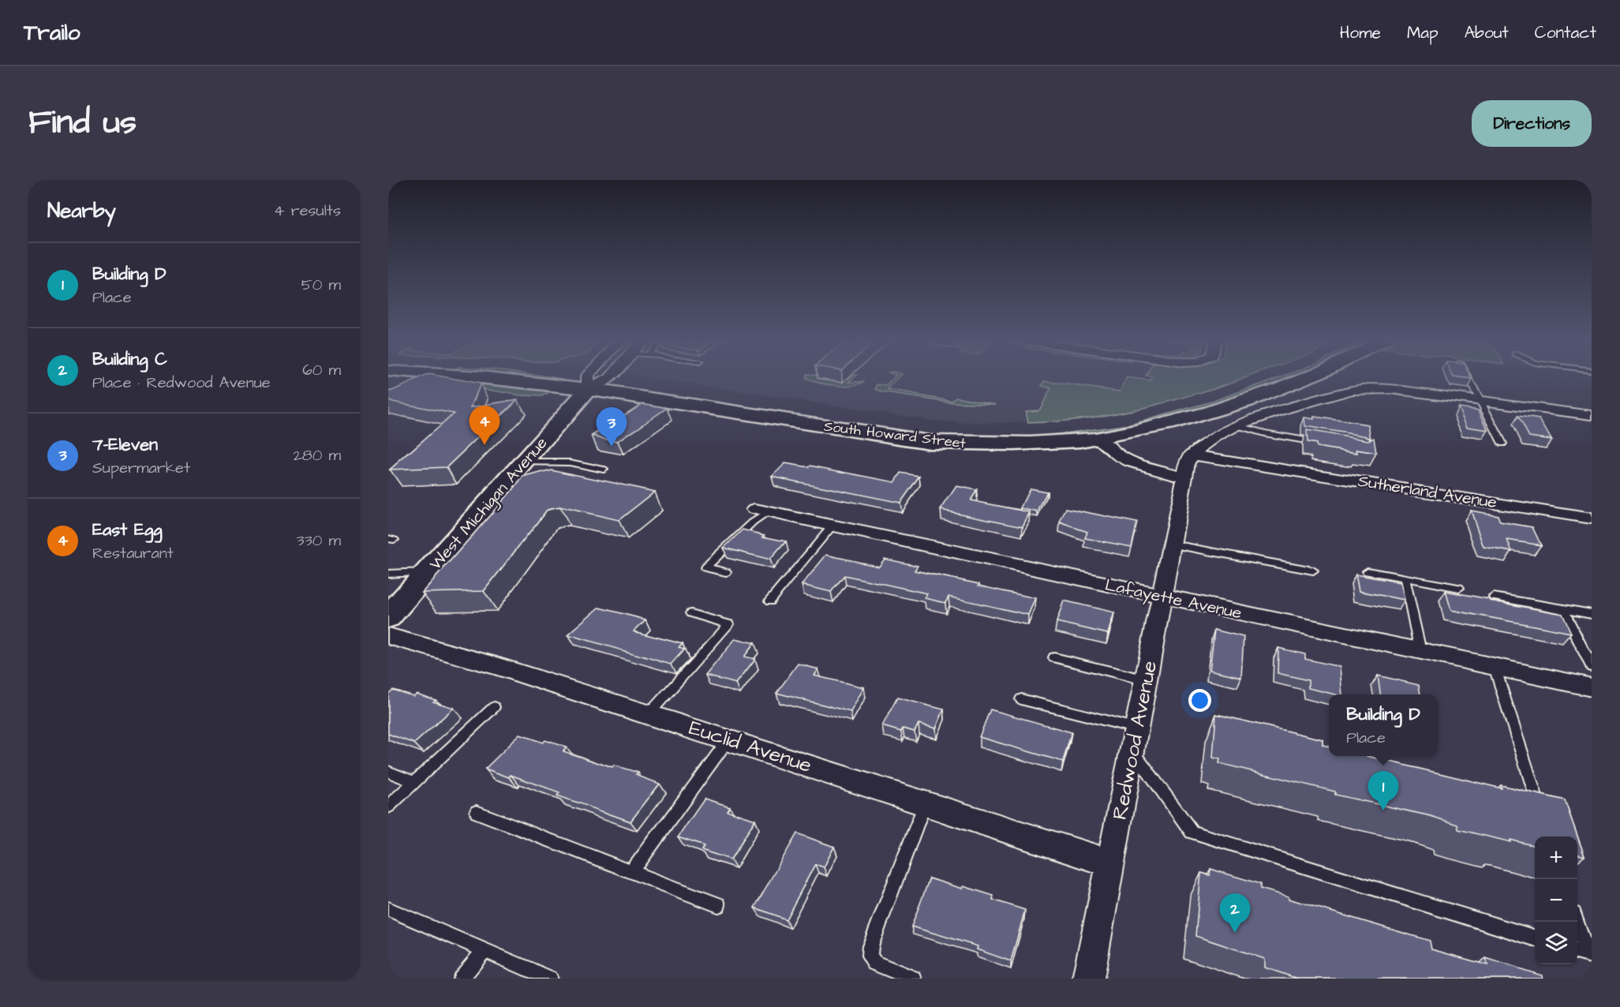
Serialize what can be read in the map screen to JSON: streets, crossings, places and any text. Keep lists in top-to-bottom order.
{
  "streets": {
    "street": [
      "South Howard Street",
      "Sutherland Avenue",
      "West Michigan Avenue",
      "Lafayette Avenue",
      "Redwood Avenue",
      "Euclid Avenue"
    ]
  },
  "crossings": [
    ["South Howard Street", "West Michigan Avenue"],
    ["Sutherland Avenue", "Redwood Avenue"],
    ["Lafayette Avenue", "Redwood Avenue"],
    ["Redwood Avenue", "Euclid Avenue"]
  ],
  "page": {
    "header": "Trailo",
    "nav": [
      "Home",
      "Map",
      "About",
      "Contact"
    ],
    "title": "Find us",
    "buttons": "Directions",
    "heading": ["Nearby", "4 results"],
    "list": [
      {
        "mark": "1",
        "name": "Building D",
        "note": "Place",
        "value": "50 m"
      },
      {
        "mark": "2",
        "name": "Building C",
        "note": "Place · Redwood Avenue",
        "value": "60 m"
      },
      {
        "mark": "3",
        "name": "7-Eleven",
        "note": "Supermarket",
        "value": "280 m"
      },
      {
        "mark": "4",
        "name": "East Egg",
        "note": "Restaurant",
        "value": "330 m"
      }
    ],
    "pins": [
      "4",
      "3",
      "1",
      "2"
    ],
    "popup": ["Building D", "Place"],
    "map_buttons": ["+", "−"]
  }
}
